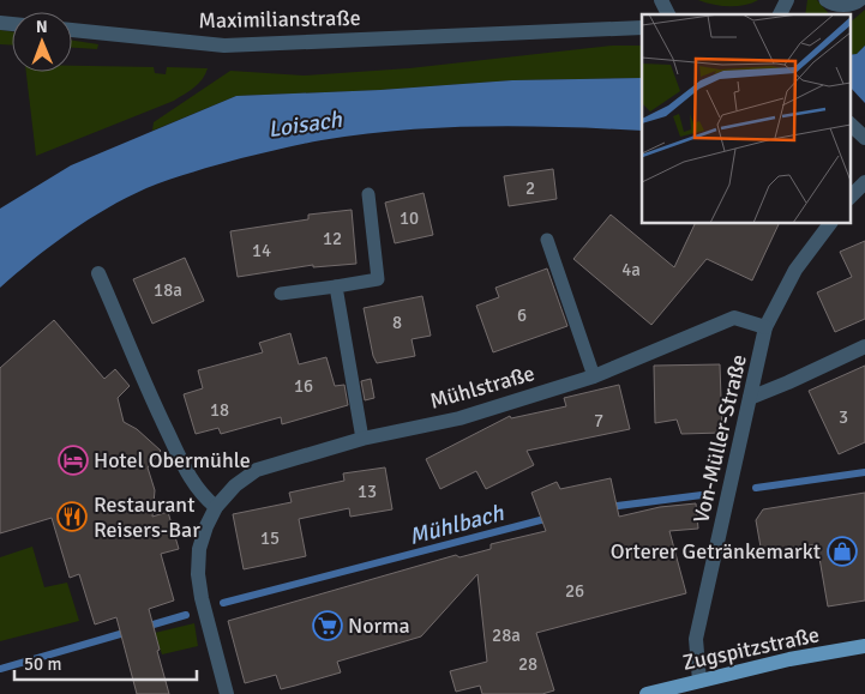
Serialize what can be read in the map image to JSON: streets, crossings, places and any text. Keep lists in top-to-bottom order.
{
  "streets": {
    "main road": ["Zugspitzstraße"],
    "street": ["Maximilianstraße", "Mühlstraße", "Von-Müller-Straße"]
  },
  "crossings": [
    ["Mühlstraße", "Von-Müller-Straße"],
    ["Von-Müller-Straße", "Zugspitzstraße"]
  ],
  "water": ["Loisach", "Mühlbach"],
  "places": {
    "hotel": ["Hotel Obermühle"],
    "restaurant": ["Restaurant Reisers-Bar"],
    "shop": ["Orterer Getränkemarkt"],
    "supermarket": ["Norma"]
  },
  "house_numbers": [
    "2",
    "10",
    "12",
    "14",
    "4a",
    "18a",
    "6",
    "8",
    "16",
    "18",
    "3",
    "7",
    "13",
    "15",
    "26",
    "28a",
    "28"
  ],
  "scale_bar": "50 m",
  "north": "top"
}
